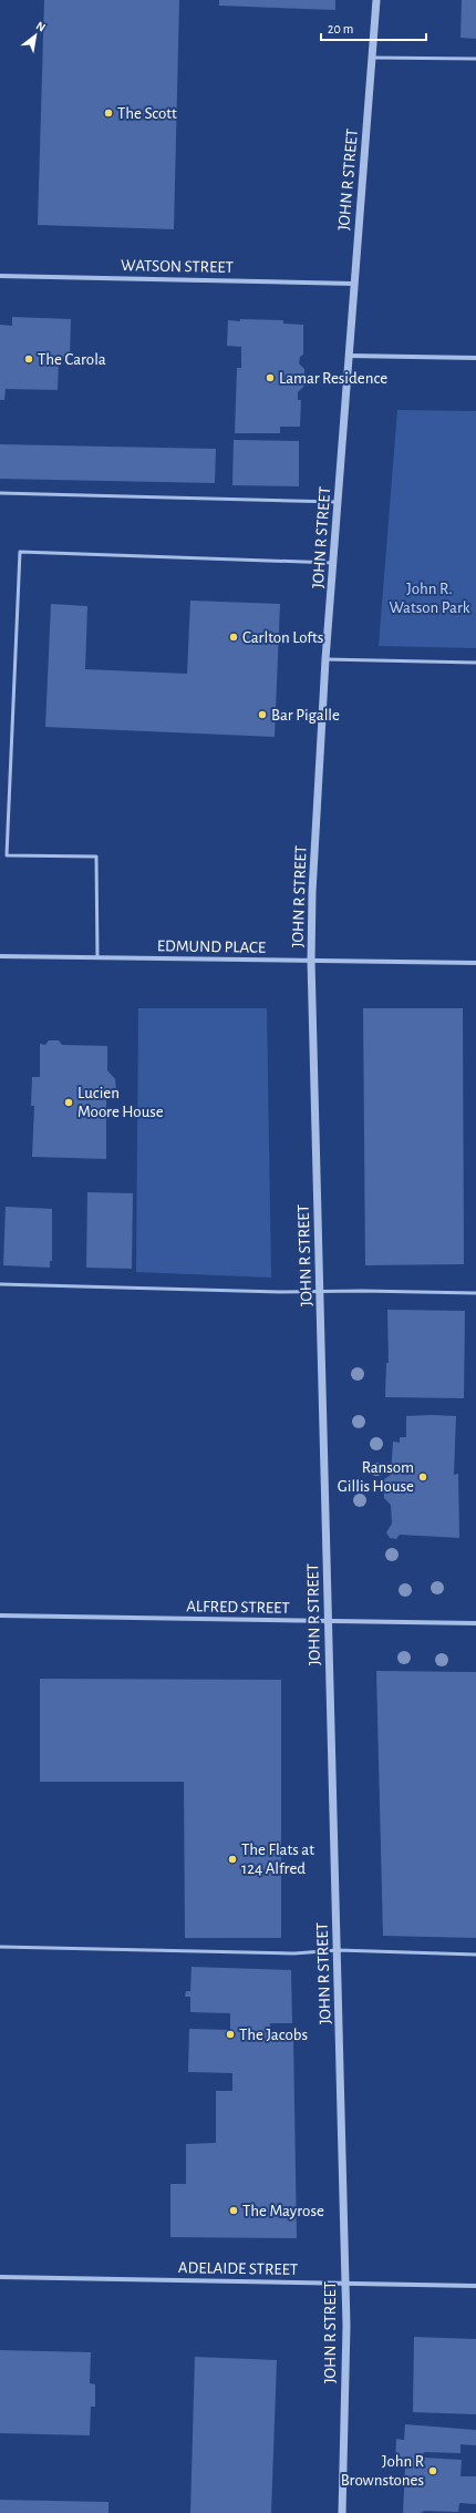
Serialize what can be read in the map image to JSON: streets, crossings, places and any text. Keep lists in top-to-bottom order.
{
  "streets": {
    "street": [
      "JOHN R STREET",
      "WATSON STREET",
      "EDMUND PLACE",
      "ALFRED STREET",
      "ADELAIDE STREET"
    ]
  },
  "crossings": [
    ["JOHN R STREET", "WATSON STREET"],
    ["JOHN R STREET", "EDMUND PLACE"],
    ["JOHN R STREET", "ALFRED STREET"],
    ["JOHN R STREET", "ADELAIDE STREET"]
  ],
  "parks": ["John R. Watson Park"],
  "places": [
    "The Scott",
    "The Carola",
    "Lamar Residence",
    "Carlton Lofts",
    "Bar Pigalle",
    "Lucien Moore House",
    "Ransom Gillis House",
    "The Flats at 124 Alfred",
    "The Jacobs",
    "The Mayrose",
    "John R Brownstones"
  ],
  "scale_bar": "20 m",
  "north": "top right"
}
